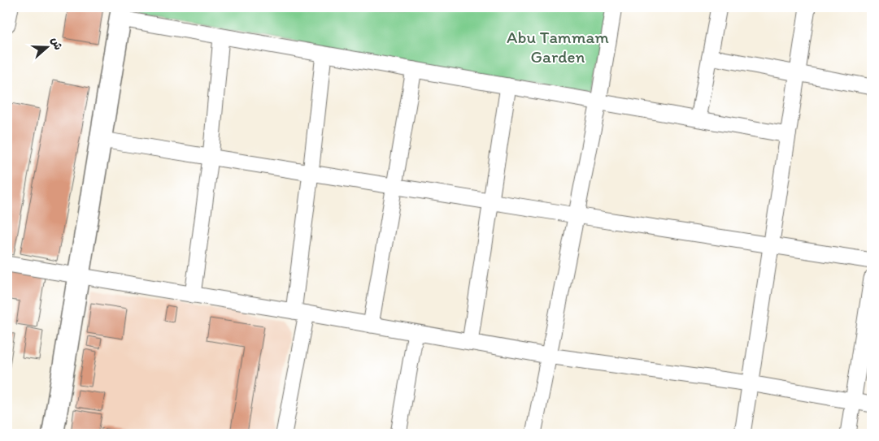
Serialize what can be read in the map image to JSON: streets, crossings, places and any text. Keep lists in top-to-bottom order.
{
  "parks": ["Abu Tammam Garden"],
  "north": "right"
}
